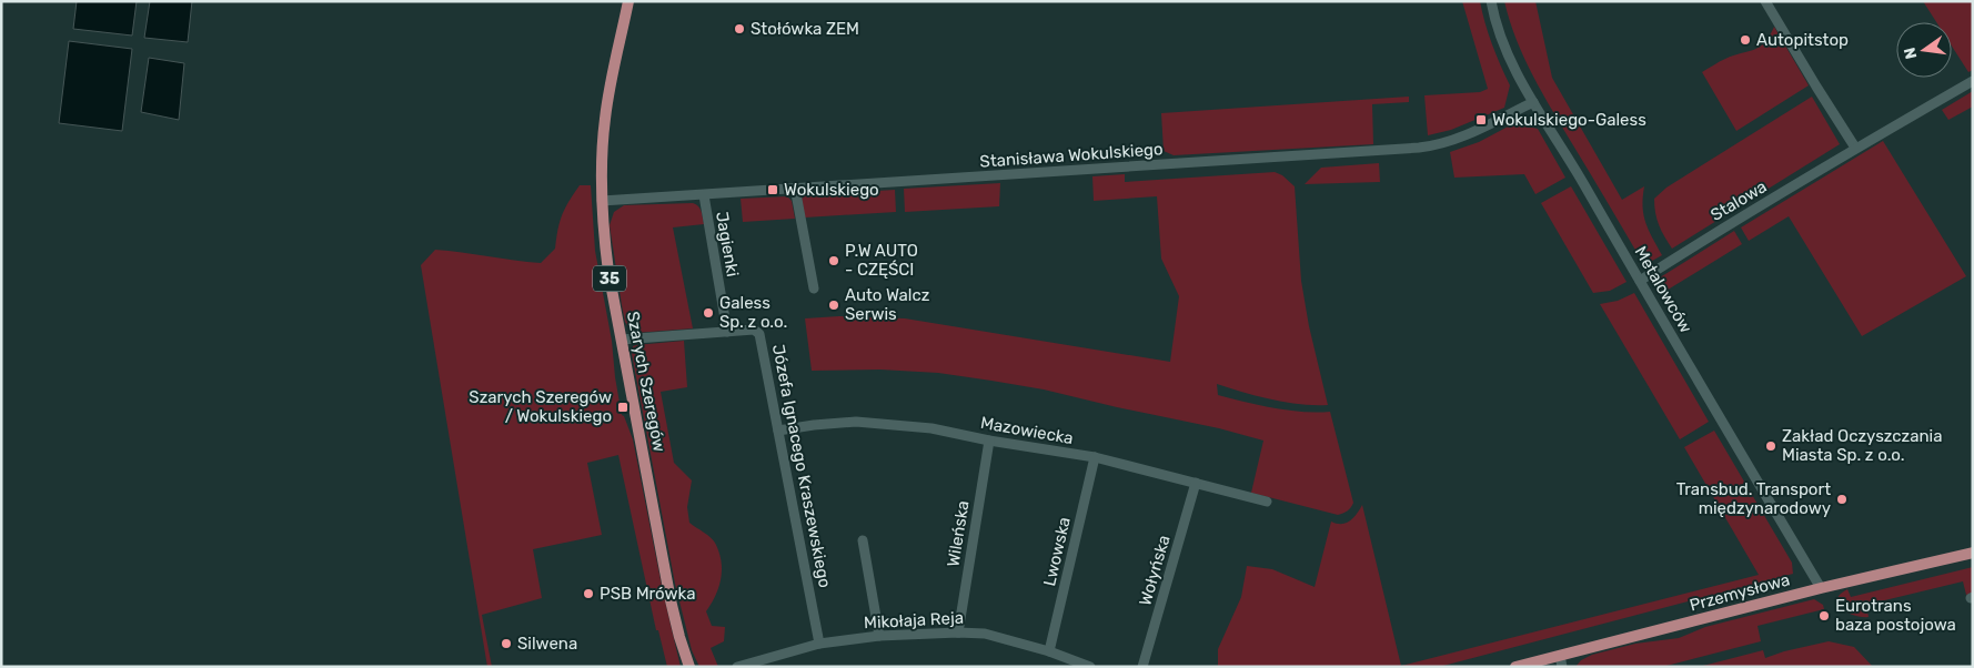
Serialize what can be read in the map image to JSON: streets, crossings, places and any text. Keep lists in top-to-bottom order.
{
  "streets": {
    "main road": ["35", "Szarych Szeregów", "Przemysłowa"],
    "street": [
      "Stanisława Wokulskiego",
      "Stalowa",
      "Jagienki",
      "Metalowców",
      "Mazowiecka",
      "Józefa Ignacego Kraszewskiego",
      "Wileńska",
      "Lwowska",
      "Wołyńska",
      "Mikołaja Reja"
    ]
  },
  "crossings": [
    ["Stanisława Wokulskiego", "Jagienki"],
    ["Stanisława Wokulskiego", "Metalowców"],
    ["Stanisława Wokulskiego", "Szarych Szeregów"],
    ["Stalowa", "Metalowców"],
    ["Jagienki", "Józefa Ignacego Kraszewskiego"],
    ["Metalowców", "Przemysłowa"],
    ["Szarych Szeregów", "Józefa Ignacego Kraszewskiego"],
    ["Mazowiecka", "Józefa Ignacego Kraszewskiego"],
    ["Mazowiecka", "Wileńska"],
    ["Mazowiecka", "Lwowska"],
    ["Mazowiecka", "Wołyńska"],
    ["Józefa Ignacego Kraszewskiego", "Mikołaja Reja"],
    ["Wileńska", "Mikołaja Reja"],
    ["Lwowska", "Mikołaja Reja"]
  ],
  "places": {
    "other": [
      "Stołówka ZEM",
      "Autopitstop",
      "P.W AUTO - CZĘŚCI",
      "Auto Walcz Serwis",
      "Galess Sp. z o.o.",
      "Zakład Oczyszczania Miasta Sp. z o.o.",
      "Transbud. Transport międzynarodowy",
      "PSB Mrówka",
      "Eurotrans baza postojowa",
      "Silwena"
    ],
    "transit": ["Wokulskiego-Galess", "Wokulskiego", "Szarych Szeregów / Wokulskiego"]
  },
  "north": "left"
}
